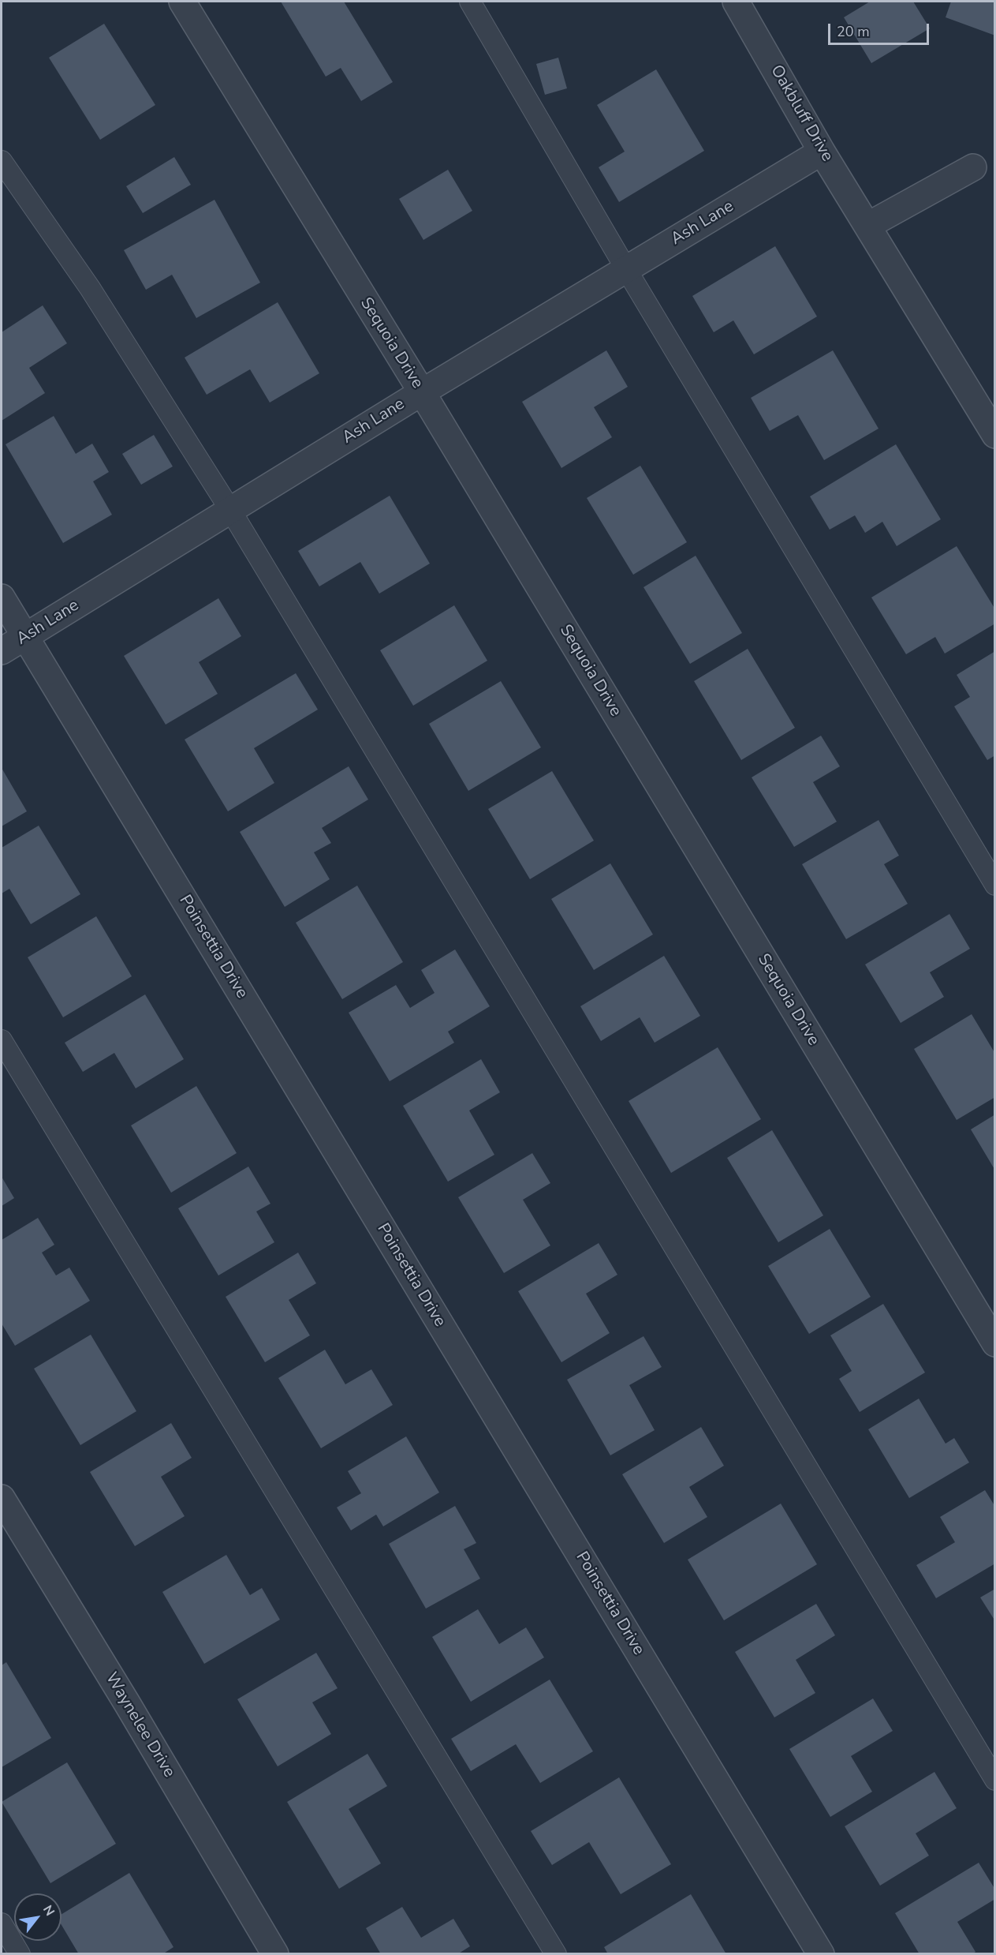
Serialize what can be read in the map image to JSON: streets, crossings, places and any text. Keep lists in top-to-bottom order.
{
  "streets": {
    "street": [
      "Oakbluff Drive",
      "Ash Lane",
      "Sequoia Drive",
      "Poinsettia Drive",
      "Waynelee Drive"
    ]
  },
  "crossings": [
    ["Oakbluff Drive", "Ash Lane"],
    ["Ash Lane", "Sequoia Drive"],
    ["Ash Lane", "Poinsettia Drive"]
  ],
  "scale_bar": "20 m",
  "north": "top right"
}
